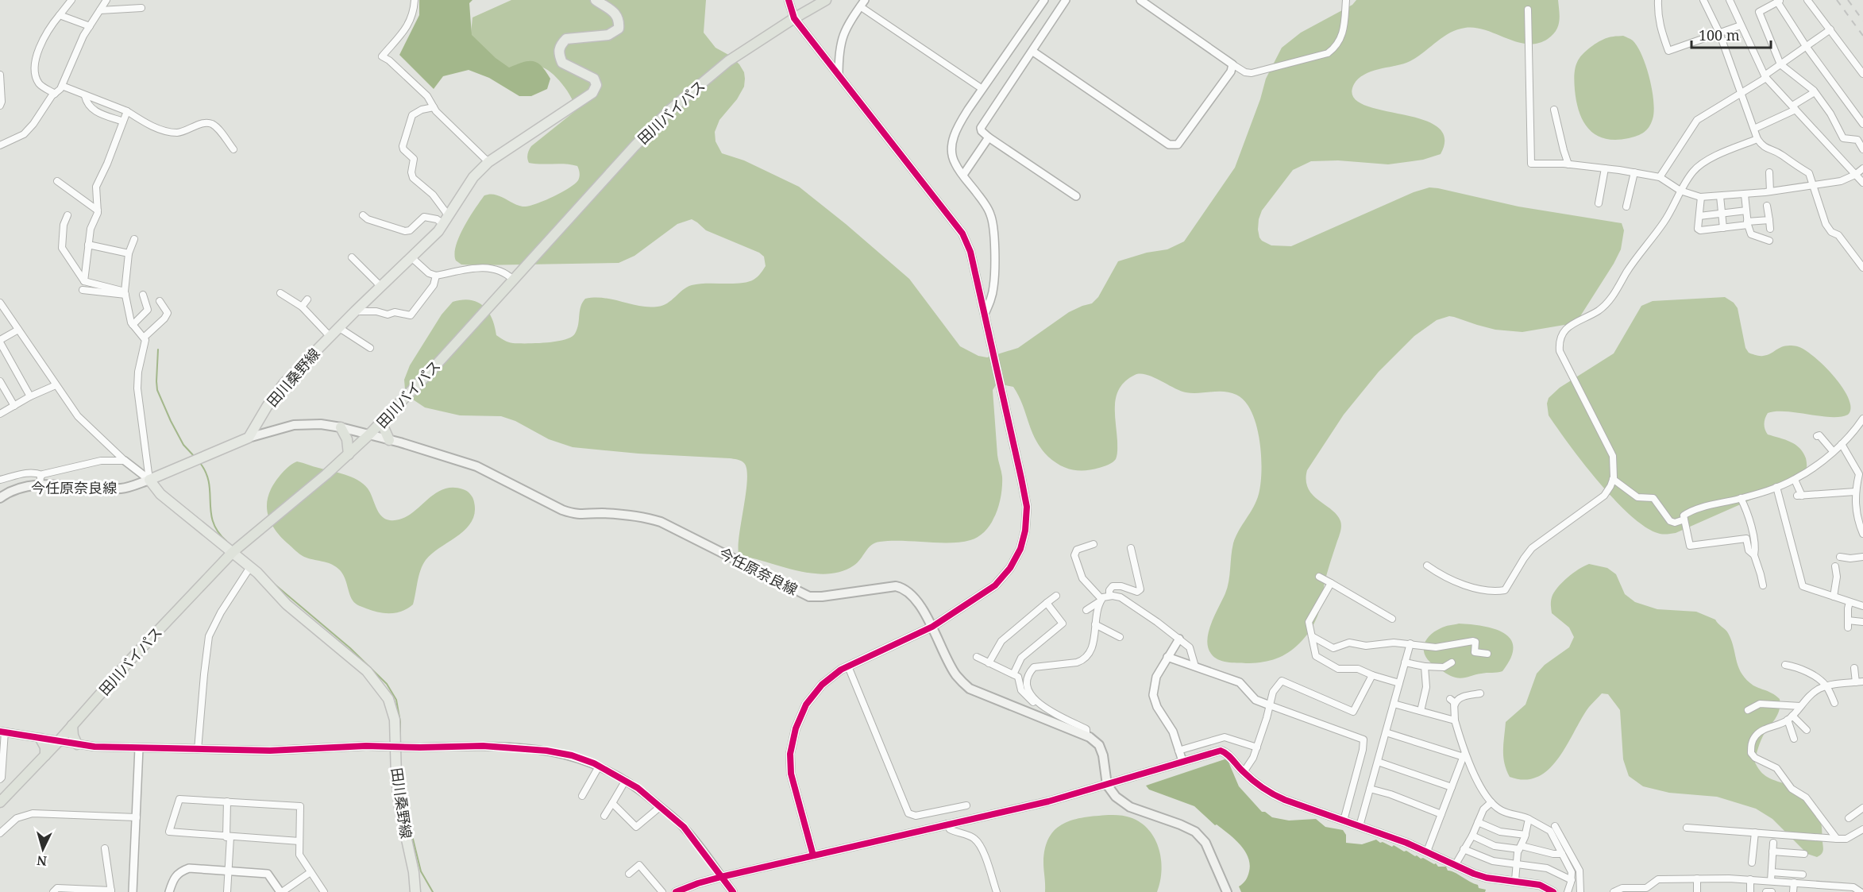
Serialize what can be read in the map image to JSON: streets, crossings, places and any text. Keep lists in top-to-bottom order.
{
  "streets": {
    "highway": ["田川バイパス"],
    "main road": ["田川桑野線", "今任原奈良線"]
  },
  "crossings": [
    ["田川バイパス", "田川桑野線"],
    ["田川バイパス", "今任原奈良線"],
    ["田川桑野線", "今任原奈良線"]
  ],
  "scale_bar": "100 m",
  "north": "bottom"
}
